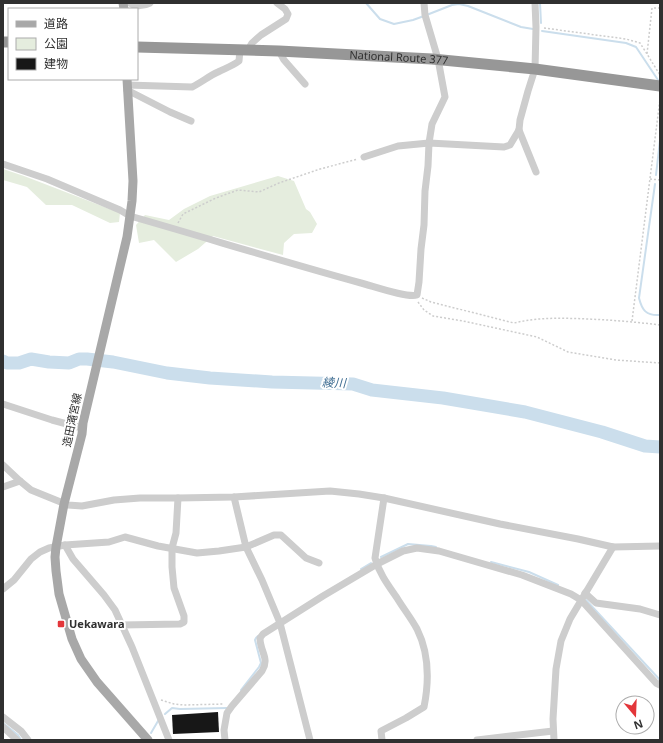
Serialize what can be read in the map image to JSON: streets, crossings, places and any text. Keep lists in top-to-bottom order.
{
  "streets": {
    "highway": ["National Route 377"],
    "main road": ["造田滝宮線"]
  },
  "water": ["綾川"],
  "places": {
    "transit": ["Uekawara"]
  },
  "legend": ["道路", "公園", "建物"],
  "north": "bottom"
}
